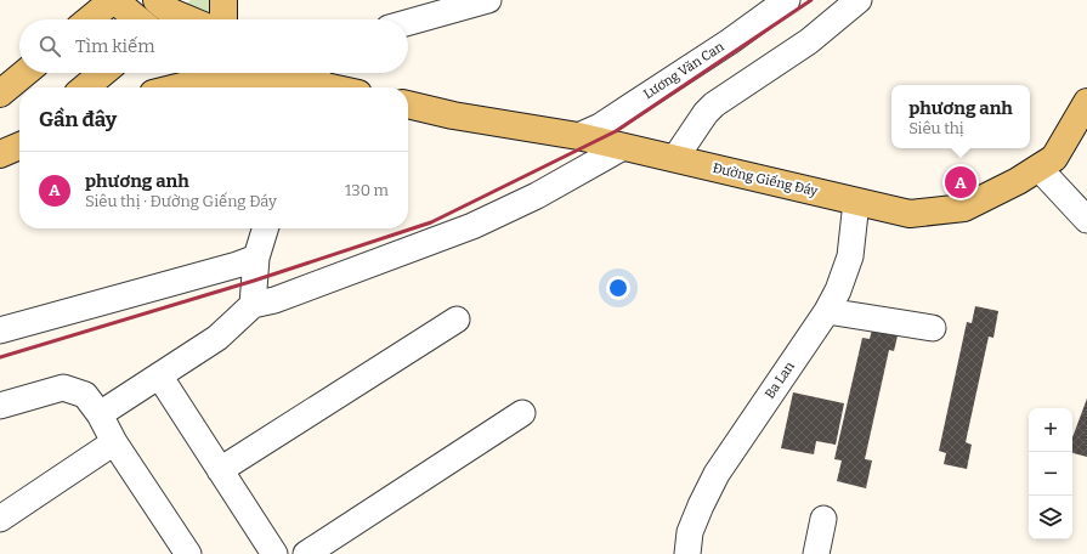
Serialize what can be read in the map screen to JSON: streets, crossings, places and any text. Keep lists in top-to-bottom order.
{
  "streets": {
    "main road": ["Đường Giếng Đáy"],
    "street": ["Lương Văn Can", "Ba Lan"]
  },
  "crossings": [
    ["Lương Văn Can", "Đường Giếng Đáy"],
    ["Đường Giếng Đáy", "Ba Lan"]
  ],
  "page": {
    "search": "Tìm kiếm",
    "popup": ["phương anh", "Siêu thị"],
    "heading": "Gần đây",
    "list": [
      {
        "mark": "A",
        "name": "phương anh",
        "note": "Siêu thị · Đường Giếng Đáy",
        "value": "130 m"
      }
    ],
    "pins": "A",
    "map_buttons": ["+", "−"]
  }
}
